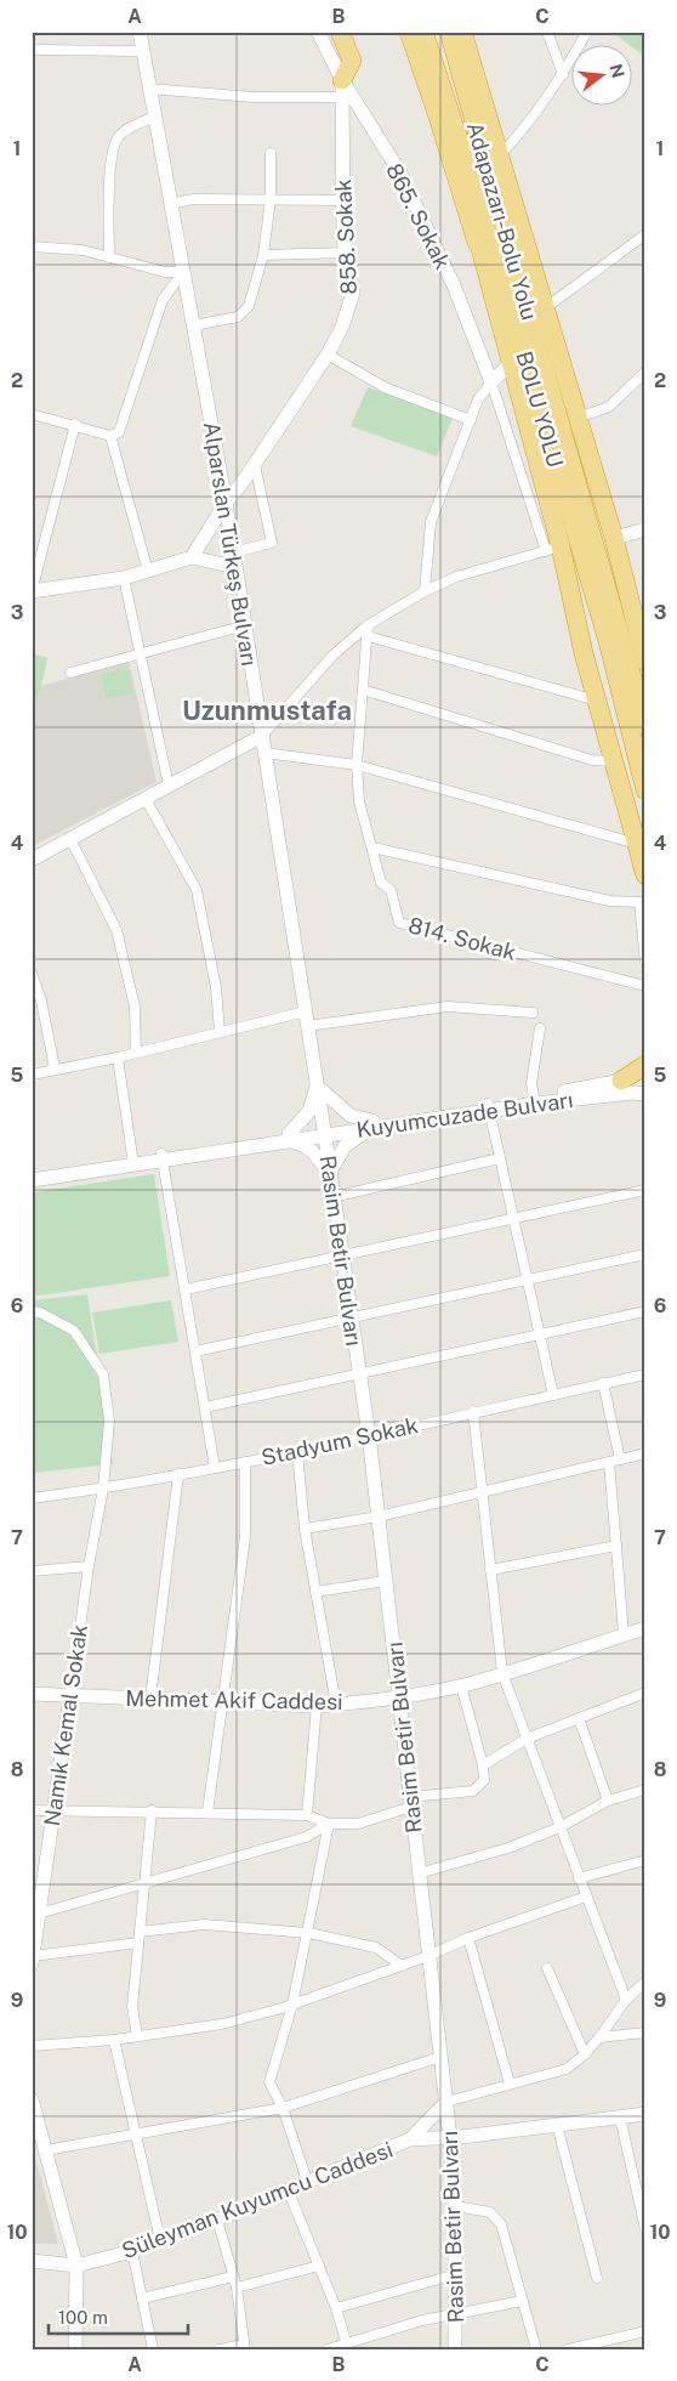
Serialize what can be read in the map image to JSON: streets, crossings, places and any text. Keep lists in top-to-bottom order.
{
  "streets": {
    "highway": ["Adapazarı-Bolu Yolu", "BOLU YOLU"],
    "main road": [
      "865. Sokak",
      "858. Sokak",
      "Alparslan Türkeş Bulvarı",
      "Kuyumcuzade Bulvarı",
      "Rasim Betir Bulvarı",
      "Mehmet Akif Caddesi",
      "Namık Kemal Sokak",
      "Süleyman Kuyumcu Caddesi"
    ],
    "street": ["814. Sokak", "Stadyum Sokak"]
  },
  "crossings": [
    ["865. Sokak", "858. Sokak"],
    ["858. Sokak", "Alparslan Türkeş Bulvarı"],
    ["Alparslan Türkeş Bulvarı", "Kuyumcuzade Bulvarı"],
    ["Alparslan Türkeş Bulvarı", "Rasim Betir Bulvarı"],
    ["Kuyumcuzade Bulvarı", "Rasim Betir Bulvarı"],
    ["Rasim Betir Bulvarı", "Stadyum Sokak"],
    ["Rasim Betir Bulvarı", "Mehmet Akif Caddesi"],
    ["Stadyum Sokak", "Namık Kemal Sokak"],
    ["Mehmet Akif Caddesi", "Namık Kemal Sokak"]
  ],
  "districts": ["Uzunmustafa"],
  "scale_bar": "100 m",
  "north": "right",
  "grid": {
    "columns": ["A", "B", "C"],
    "rows": [
      "1",
      "2",
      "3",
      "4",
      "5",
      "6",
      "7",
      "8",
      "9",
      "10"
    ]
  }
}
